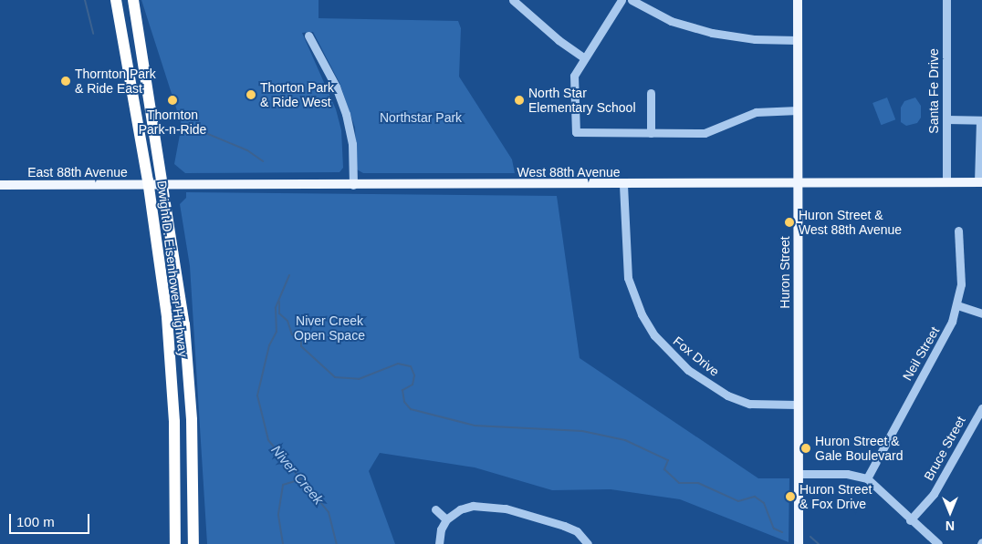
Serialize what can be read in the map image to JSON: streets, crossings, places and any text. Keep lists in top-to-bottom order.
{
  "streets": {
    "highway": ["Dwight D. Eisenhower Highway"],
    "main road": ["East 88th Avenue", "West 88th Avenue", "Huron Street"],
    "street": [
      "Santa Fe Drive",
      "Neil Street",
      "Fox Drive",
      "Bruce Street"
    ]
  },
  "crossings": [
    ["Santa Fe Drive", "West 88th Avenue"],
    ["East 88th Avenue", "West 88th Avenue"],
    ["East 88th Avenue", "Dwight D. Eisenhower Highway"],
    ["West 88th Avenue", "Dwight D. Eisenhower Highway"],
    ["West 88th Avenue", "Huron Street"],
    ["West 88th Avenue", "Fox Drive"],
    ["Huron Street", "Fox Drive"]
  ],
  "water": ["Niver Creek"],
  "parks": ["Northstar Park", "Niver Creek Open Space"],
  "places": [
    "Thornton Park & Ride East",
    "Thorton Park & Ride West",
    "Thornton Park-n-Ride",
    "North Star Elementary School",
    "Huron Street & West 88th Avenue",
    "Huron Street & Gale Boulevard",
    "Huron Street & Fox Drive"
  ],
  "scale_bar": "100 m",
  "north": "bottom"
}
